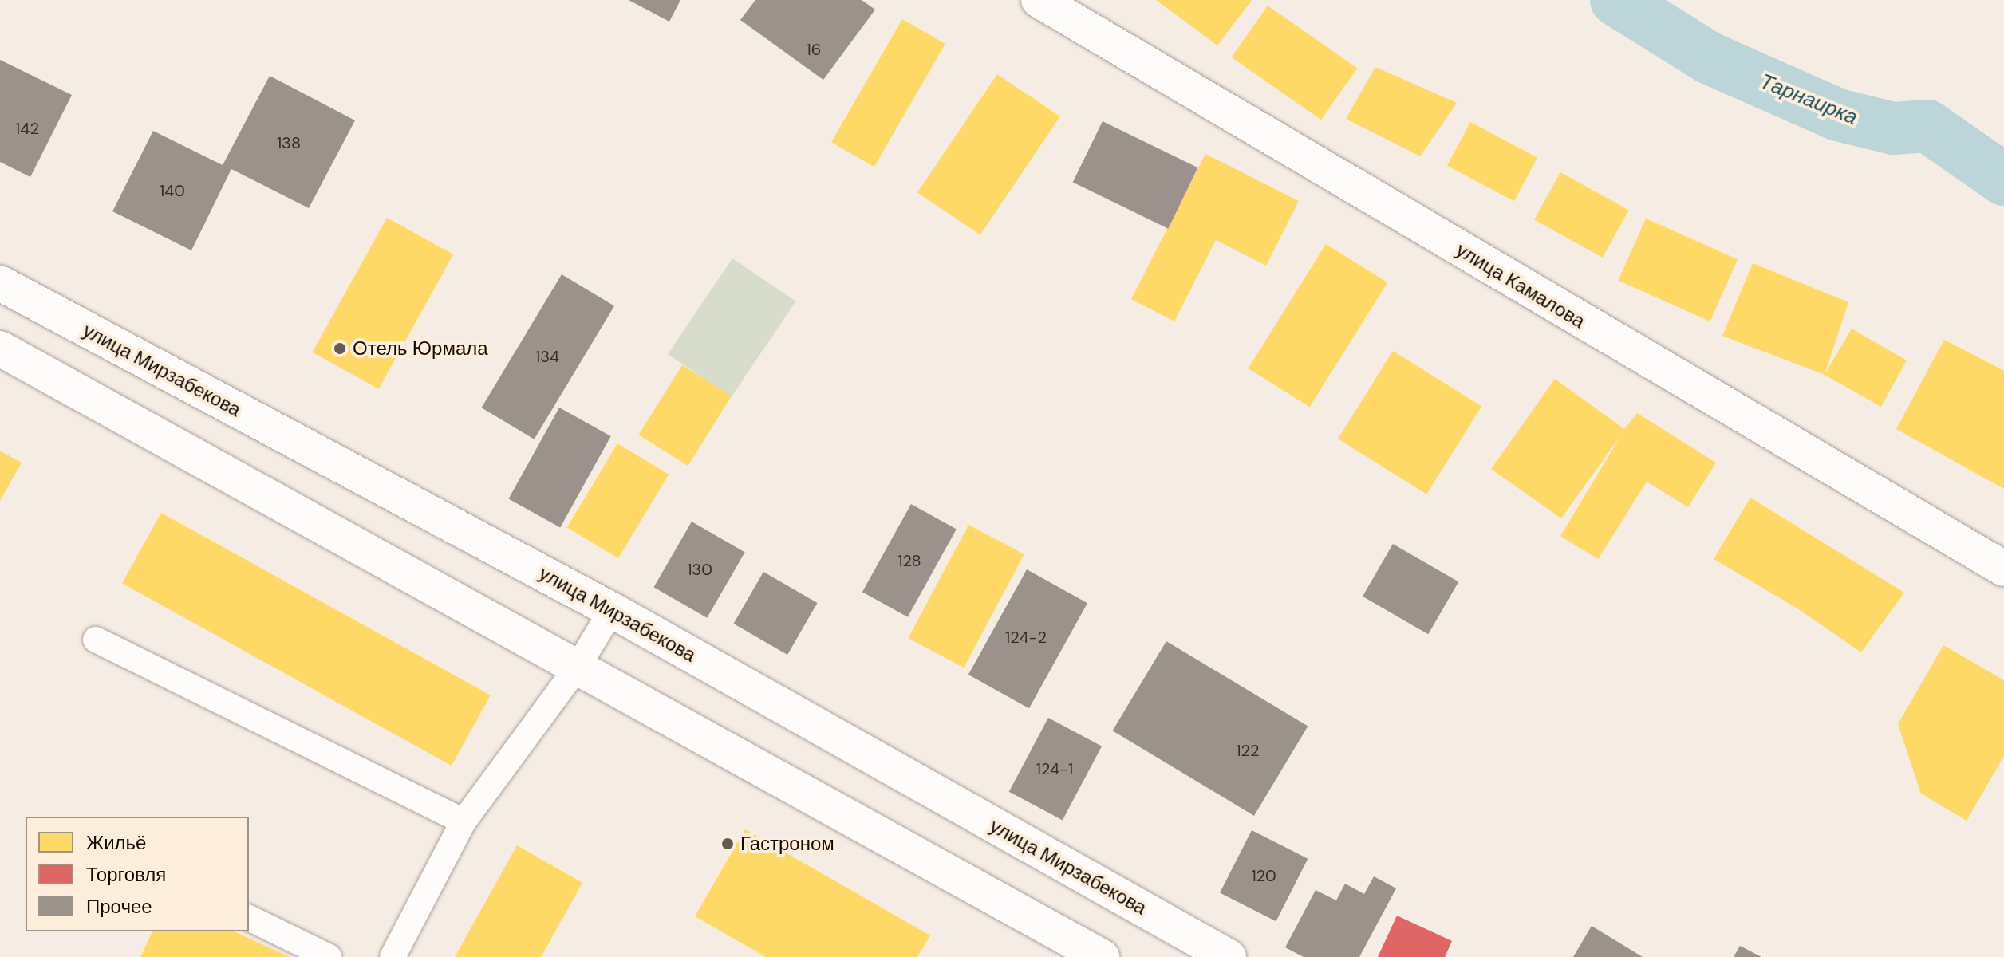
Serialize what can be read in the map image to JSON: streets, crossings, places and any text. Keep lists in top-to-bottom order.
{
  "streets": {
    "main road": ["улица Камалова", "улица Мирзабекова"]
  },
  "water": ["Тарнаирка"],
  "places": ["Отель Юрмала", "Гастроном"],
  "house_numbers": [
    "16",
    "142",
    "138",
    "140",
    "134",
    "128",
    "130",
    "124-2",
    "122",
    "124-1",
    "120"
  ],
  "legend": ["Жильё", "Торговля", "Прочее"]
}
